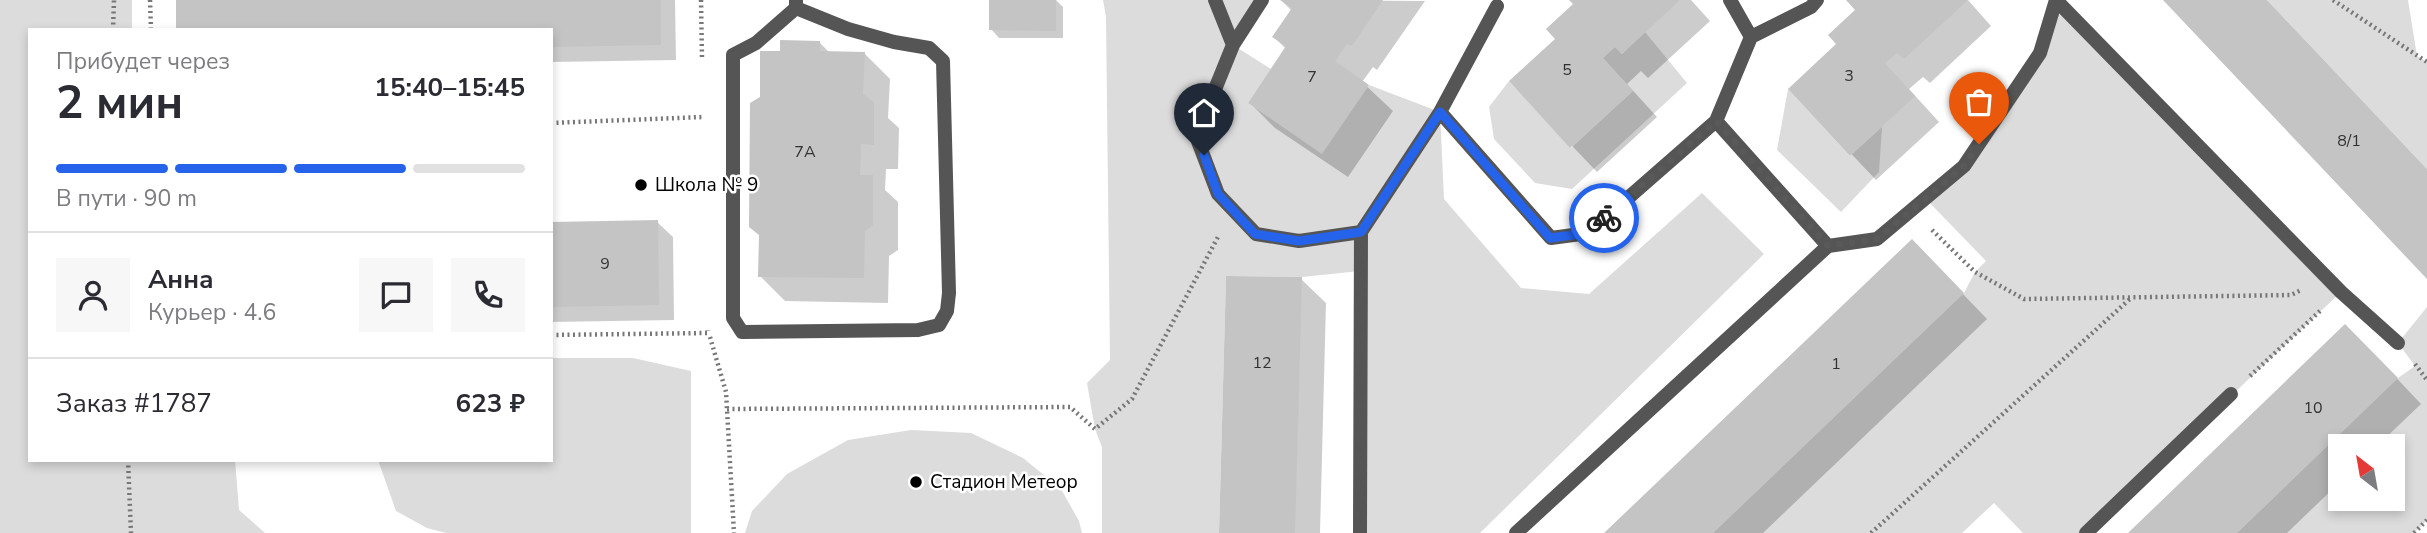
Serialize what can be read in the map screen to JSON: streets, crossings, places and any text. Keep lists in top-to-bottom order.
{
  "places": ["Школа № 9", "Стадион Метеор"],
  "house_numbers": [
    "5",
    "3",
    "7",
    "8/1",
    "7А",
    "9",
    "12",
    "1",
    "10"
  ],
  "north": "top left",
  "page": {
    "heading": ["2 мин", "Прибудет через", "15:40–15:45"],
    "panel": [
      "Анна",
      "Курьер · 4.6",
      "Заказ #1787",
      "623 ₽"
    ],
    "bar": "В пути · 90 m"
  }
}
